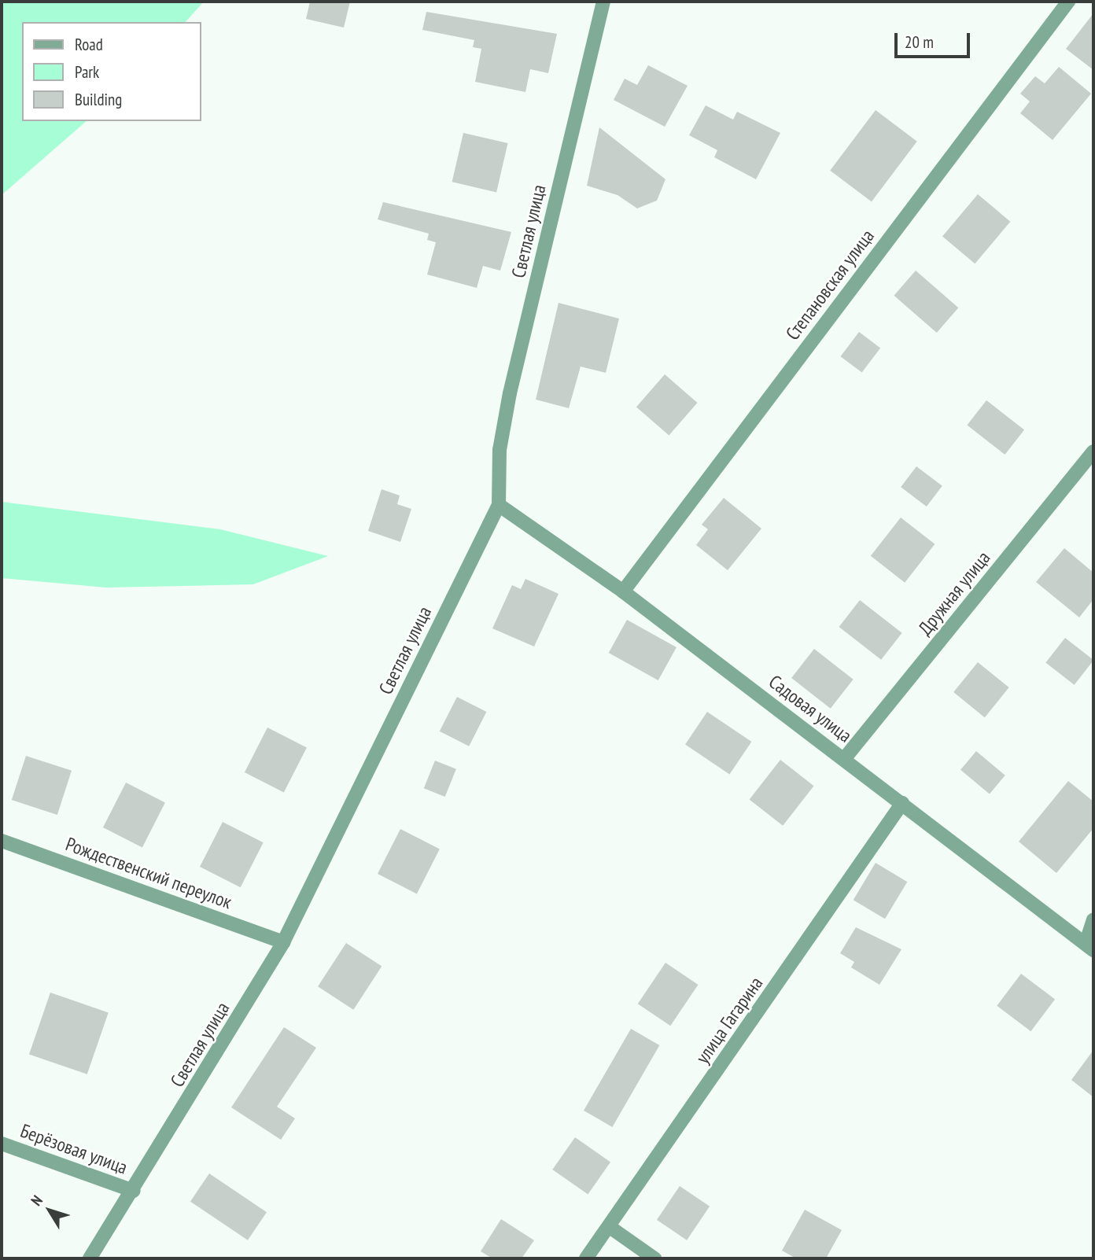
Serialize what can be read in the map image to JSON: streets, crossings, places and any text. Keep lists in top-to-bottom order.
{
  "streets": {
    "street": [
      "Светлая улица",
      "Степановская улица",
      "Дружная улица",
      "Садовая улица",
      "Рождественский переулок",
      "улица Гагарина",
      "Берёзовая улица"
    ]
  },
  "crossings": [
    ["Светлая улица", "Садовая улица"],
    ["Светлая улица", "Рождественский переулок"],
    ["Светлая улица", "Берёзовая улица"],
    ["Степановская улица", "Садовая улица"],
    ["Дружная улица", "Садовая улица"],
    ["Садовая улица", "улица Гагарина"]
  ],
  "legend": ["Road", "Park", "Building"],
  "scale_bar": "20 m",
  "north": "top left"
}
